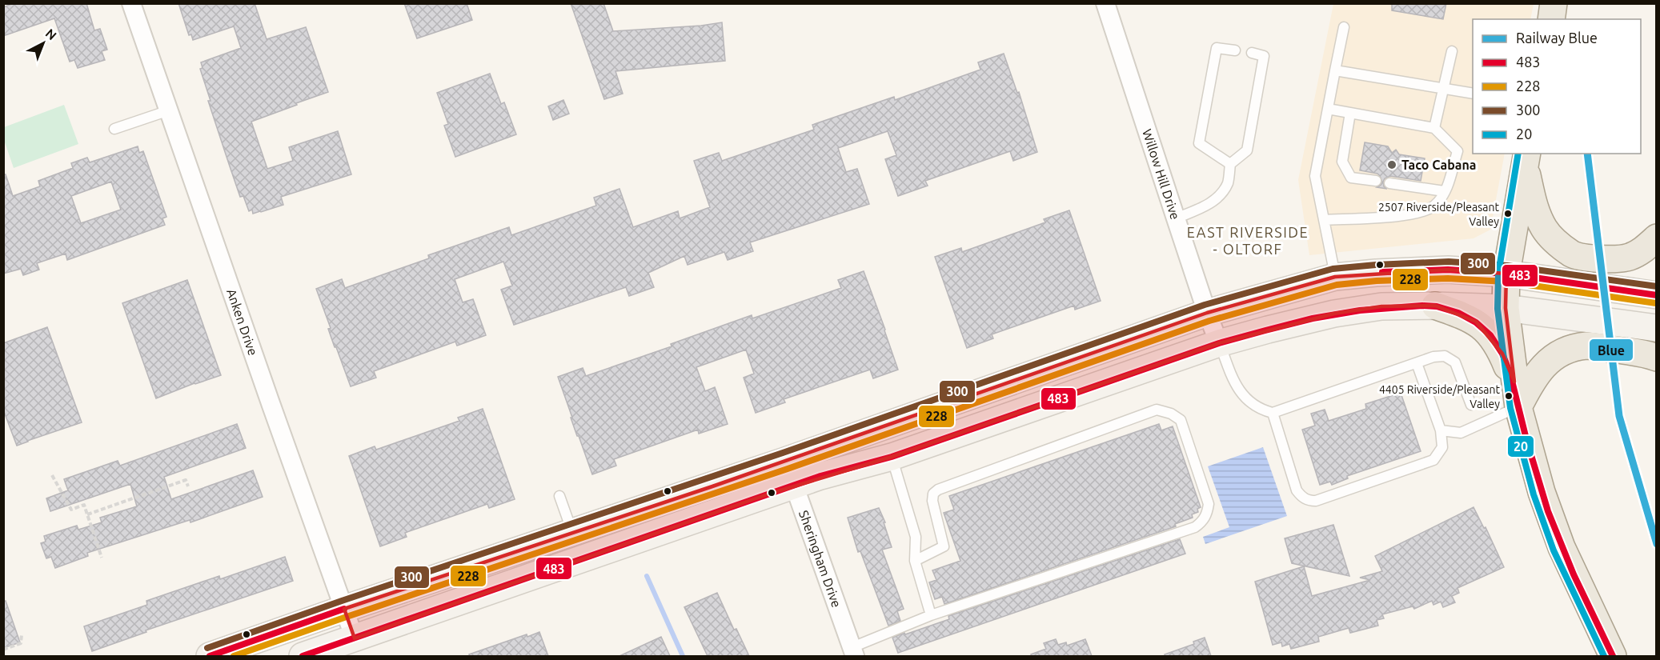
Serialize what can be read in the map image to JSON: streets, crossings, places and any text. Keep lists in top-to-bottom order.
{
  "streets": {
    "street": ["Willow Hill Drive", "Anken Drive", "Sheringham Drive"]
  },
  "districts": ["EAST RIVERSIDE - OLTORF"],
  "places": ["Taco Cabana", "2507 Riverside/Pleasant Valley", "4405 Riverside/Pleasant Valley"],
  "lines": [
    "rail line Blue",
    "transit line 20",
    "transit line 300",
    "transit line 483",
    "transit line 228"
  ],
  "legend": [
    "Railway Blue",
    "483",
    "228",
    "300",
    "20"
  ],
  "north": "top right"
}
